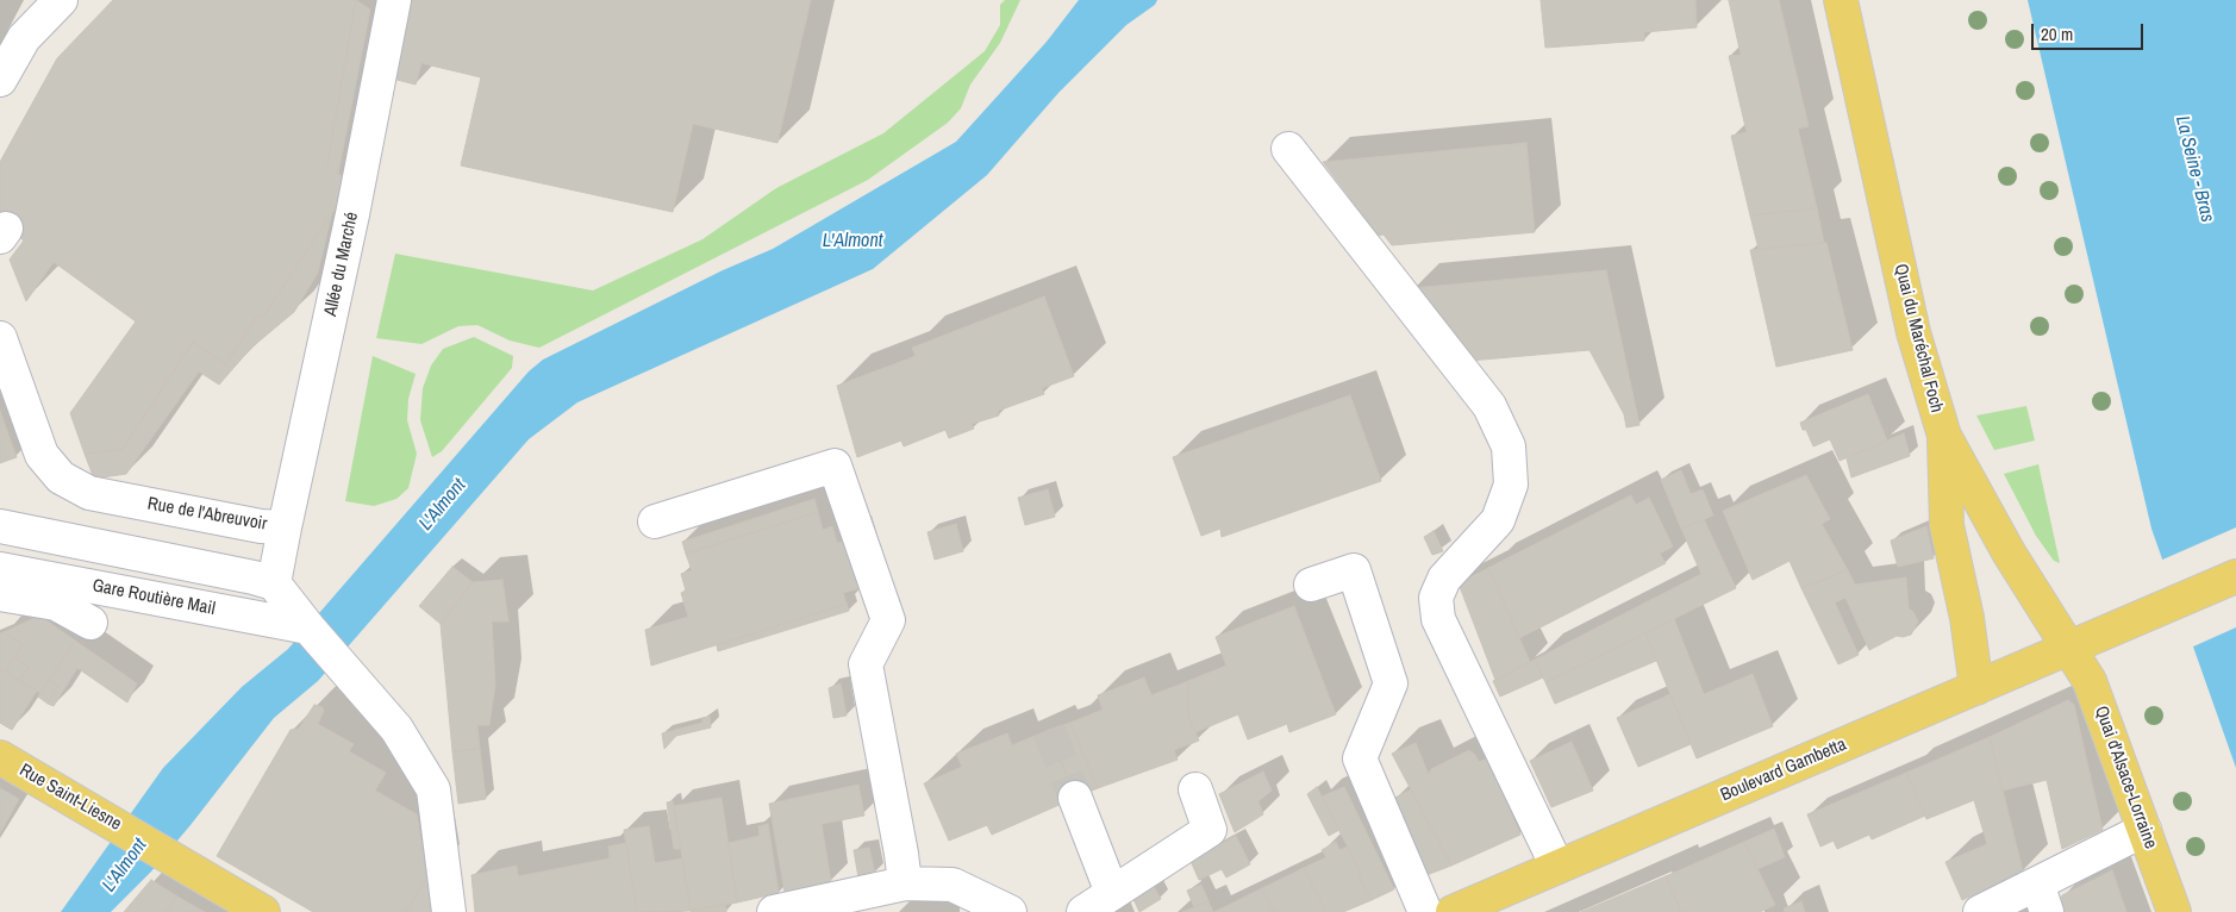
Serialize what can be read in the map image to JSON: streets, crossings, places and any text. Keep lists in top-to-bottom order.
{
  "streets": {
    "main road": [
      "Quai du Maréchal Foch",
      "Boulevard Gambetta",
      "Quai d'Alsace-Lorraine",
      "Rue Saint-Liesne"
    ],
    "street": ["Allée du Marché", "Rue de l'Abreuvoir", "Gare Routière Mail"]
  },
  "crossings": [
    ["Allée du Marché", "Rue de l'Abreuvoir"],
    ["Quai du Maréchal Foch", "Boulevard Gambetta"],
    ["Quai du Maréchal Foch", "Quai d'Alsace-Lorraine"],
    ["Boulevard Gambetta", "Quai d'Alsace-Lorraine"]
  ],
  "water": ["La Seine - Bras", "L'Almont"],
  "scale_bar": "20 m"
}
